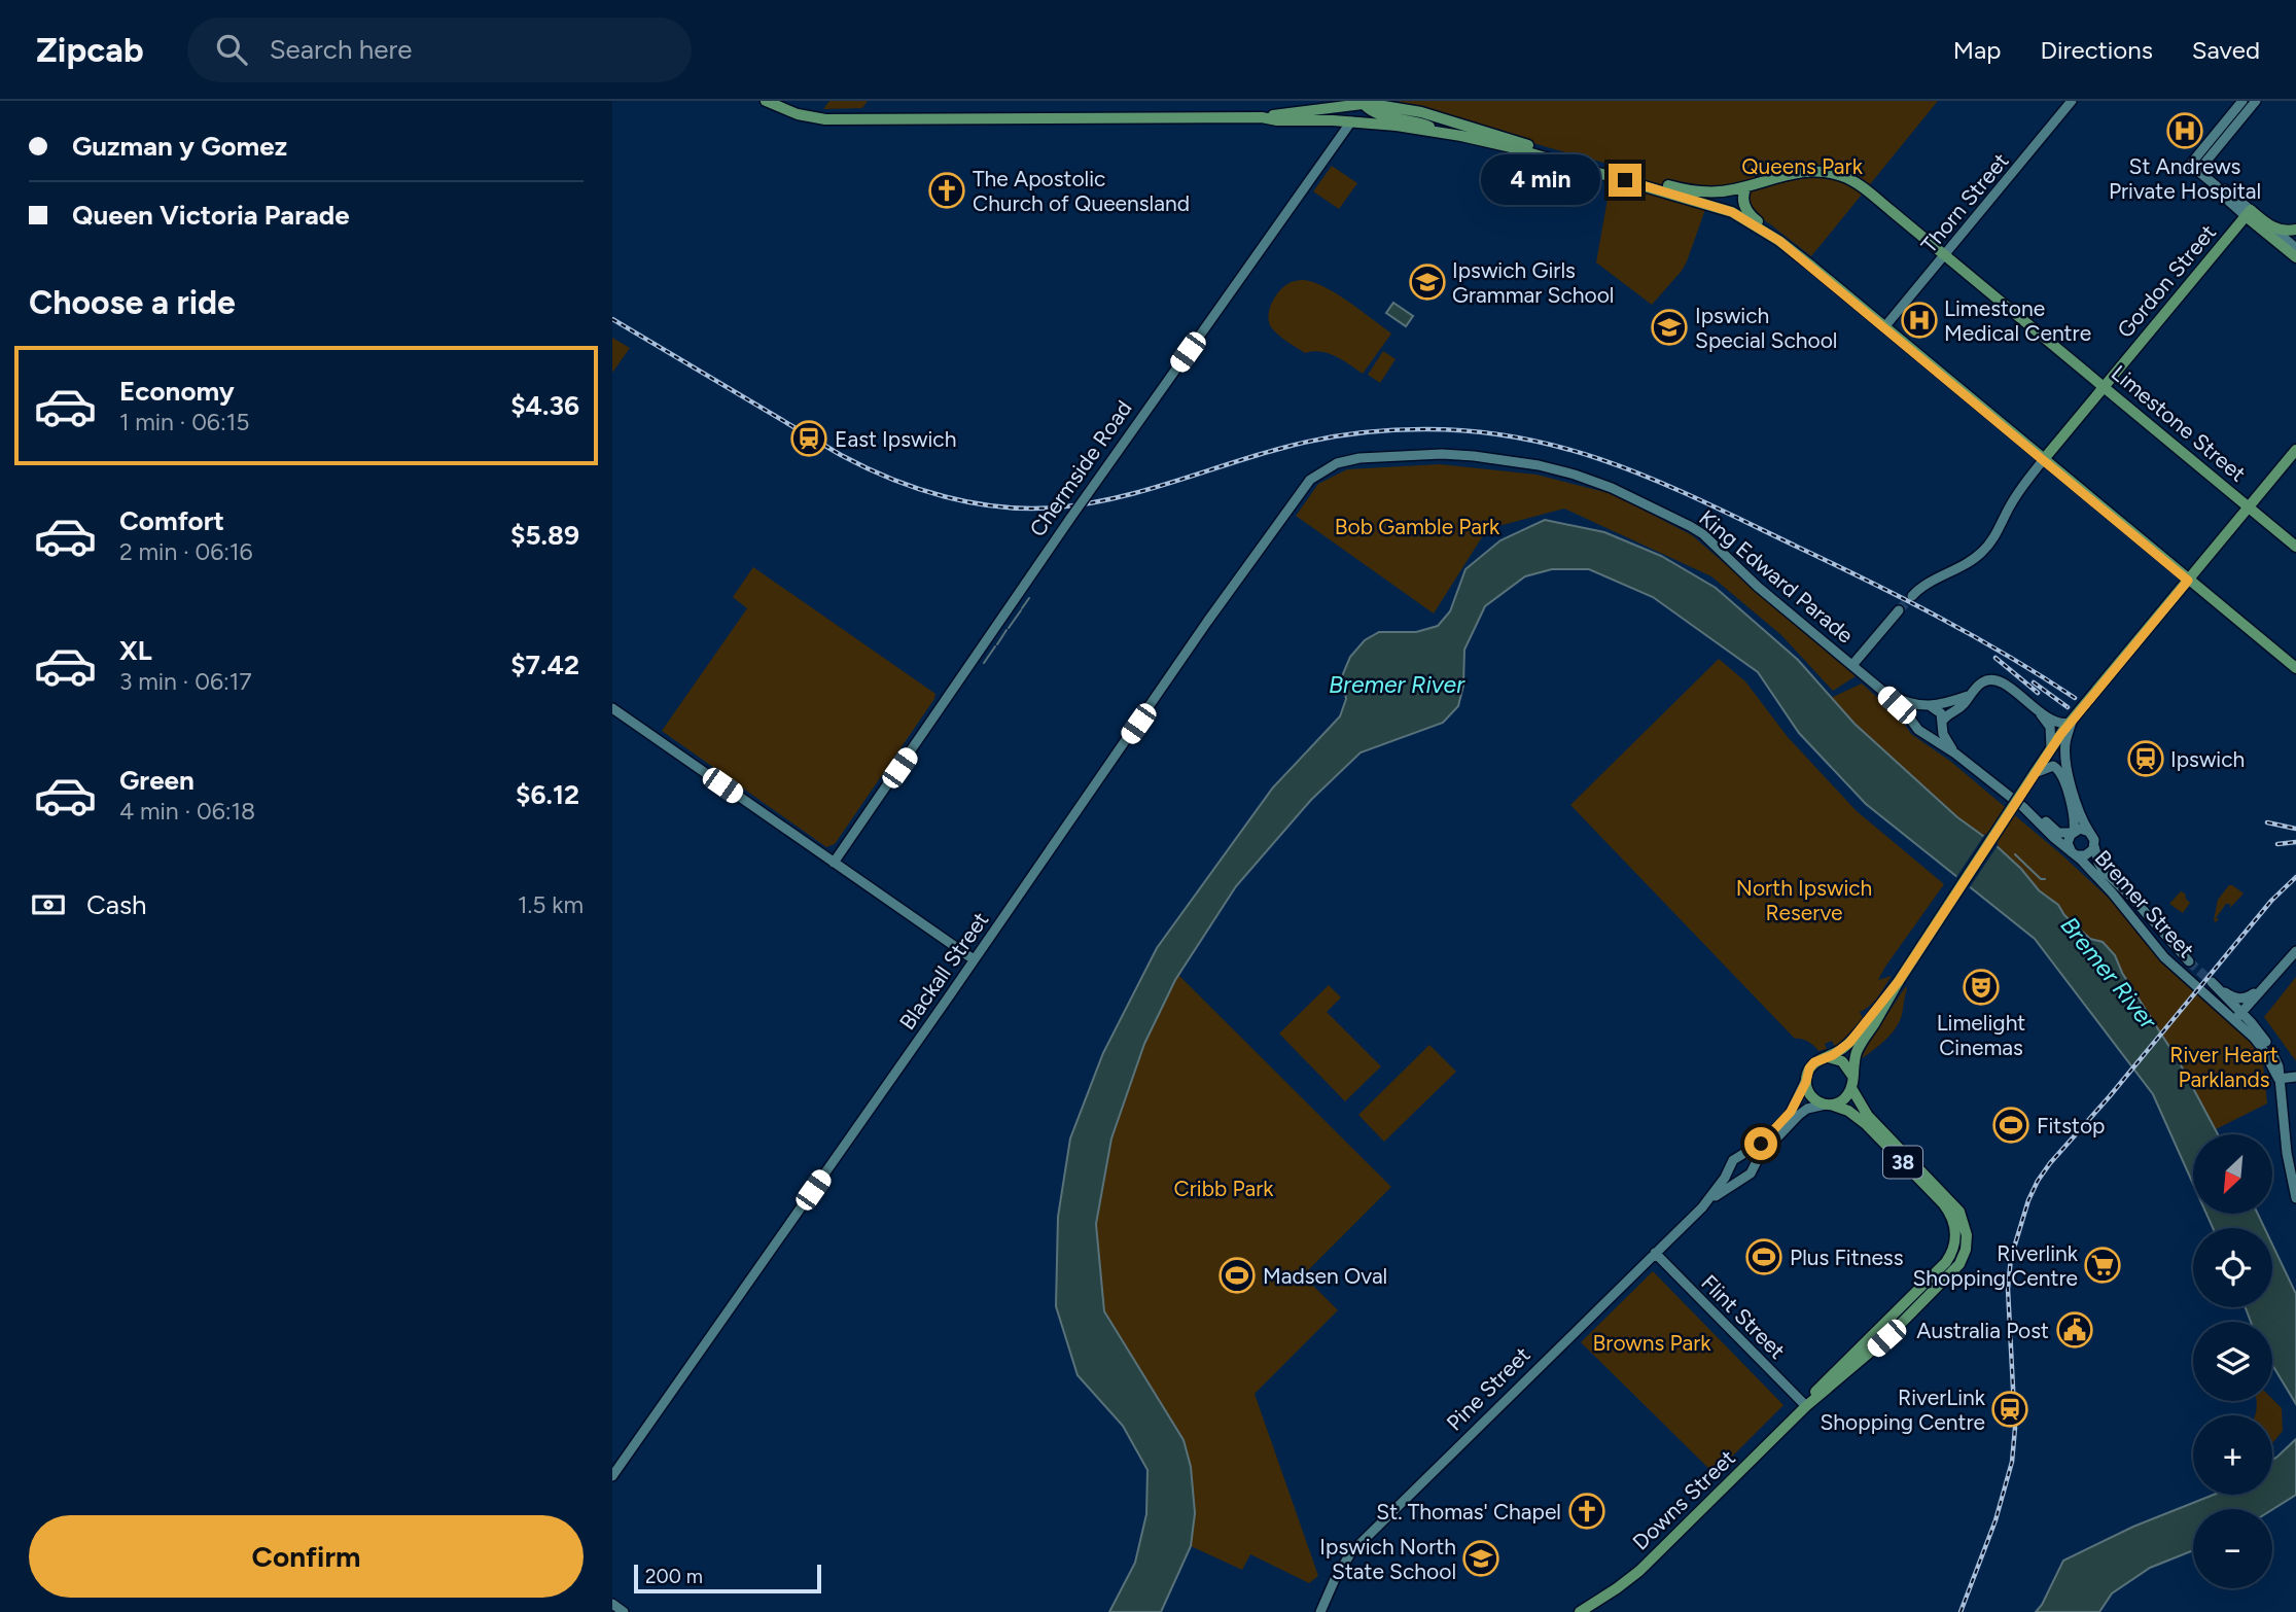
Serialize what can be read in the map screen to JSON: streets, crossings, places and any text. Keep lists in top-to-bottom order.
{
  "streets": {
    "main road": [
      "Gordon Street",
      "Limestone Street",
      "Chermside Road",
      "38",
      "Downs Street"
    ],
    "street": [
      "Thorn Street",
      "King Edward Parade",
      "Bremer Street",
      "Blackall Street",
      "Flint Street",
      "Pine Street"
    ]
  },
  "crossings": [
    ["Thorn Street", "Limestone Street"],
    ["Gordon Street", "Limestone Street"],
    ["King Edward Parade", "Bremer Street"],
    ["King Edward Parade", "Blackall Street"],
    ["38", "Downs Street"],
    ["Flint Street", "Pine Street"],
    ["Flint Street", "Downs Street"]
  ],
  "water": ["Bremer River"],
  "parks": [
    "Queens Park",
    "Bob Gamble Park",
    "North Ipswich Reserve",
    "River Heart Parklands",
    "Cribb Park",
    "Browns Park"
  ],
  "places": {
    "hospital": ["St Andrews Private Hospital", "Limestone Medical Centre"],
    "church": ["The Apostolic Church of Queensland", "St. Thomas' Chapel"],
    "school or university": ["Ipswich Girls Grammar School", "Ipswich Special School", "Ipswich North State School"],
    "station": ["East Ipswich", "Ipswich", "RiverLink Shopping Centre"],
    "theatre": ["Limelight Cinemas"],
    "sports": ["Fitstop", "Plus Fitness", "Madsen Oval"],
    "supermarket": ["Riverlink Shopping Centre"],
    "public building": ["Australia Post"]
  },
  "scale_bar": "200 m",
  "north": "bottom left",
  "page": {
    "header": "Zipcab",
    "search": "Search here",
    "nav": ["Map", "Directions", "Saved"],
    "banner": ["Guzman y Gomez", "Queen Victoria Parade"],
    "bubble": "4 min",
    "heading": "Choose a ride",
    "list": [
      {
        "name": "Economy",
        "note": "1 min · 06:15",
        "value": "$4.36"
      },
      {
        "name": "Comfort",
        "note": "2 min · 06:16",
        "value": "$5.89"
      },
      {
        "name": "XL",
        "note": "3 min · 06:17",
        "value": "$7.42"
      },
      {
        "name": "Green",
        "note": "4 min · 06:18",
        "value": "$6.12"
      }
    ],
    "pay": ["Cash", "1.5 km"],
    "map_buttons": ["+", "−"],
    "buttons": "Confirm",
    "scale": "200 m"
  }
}
